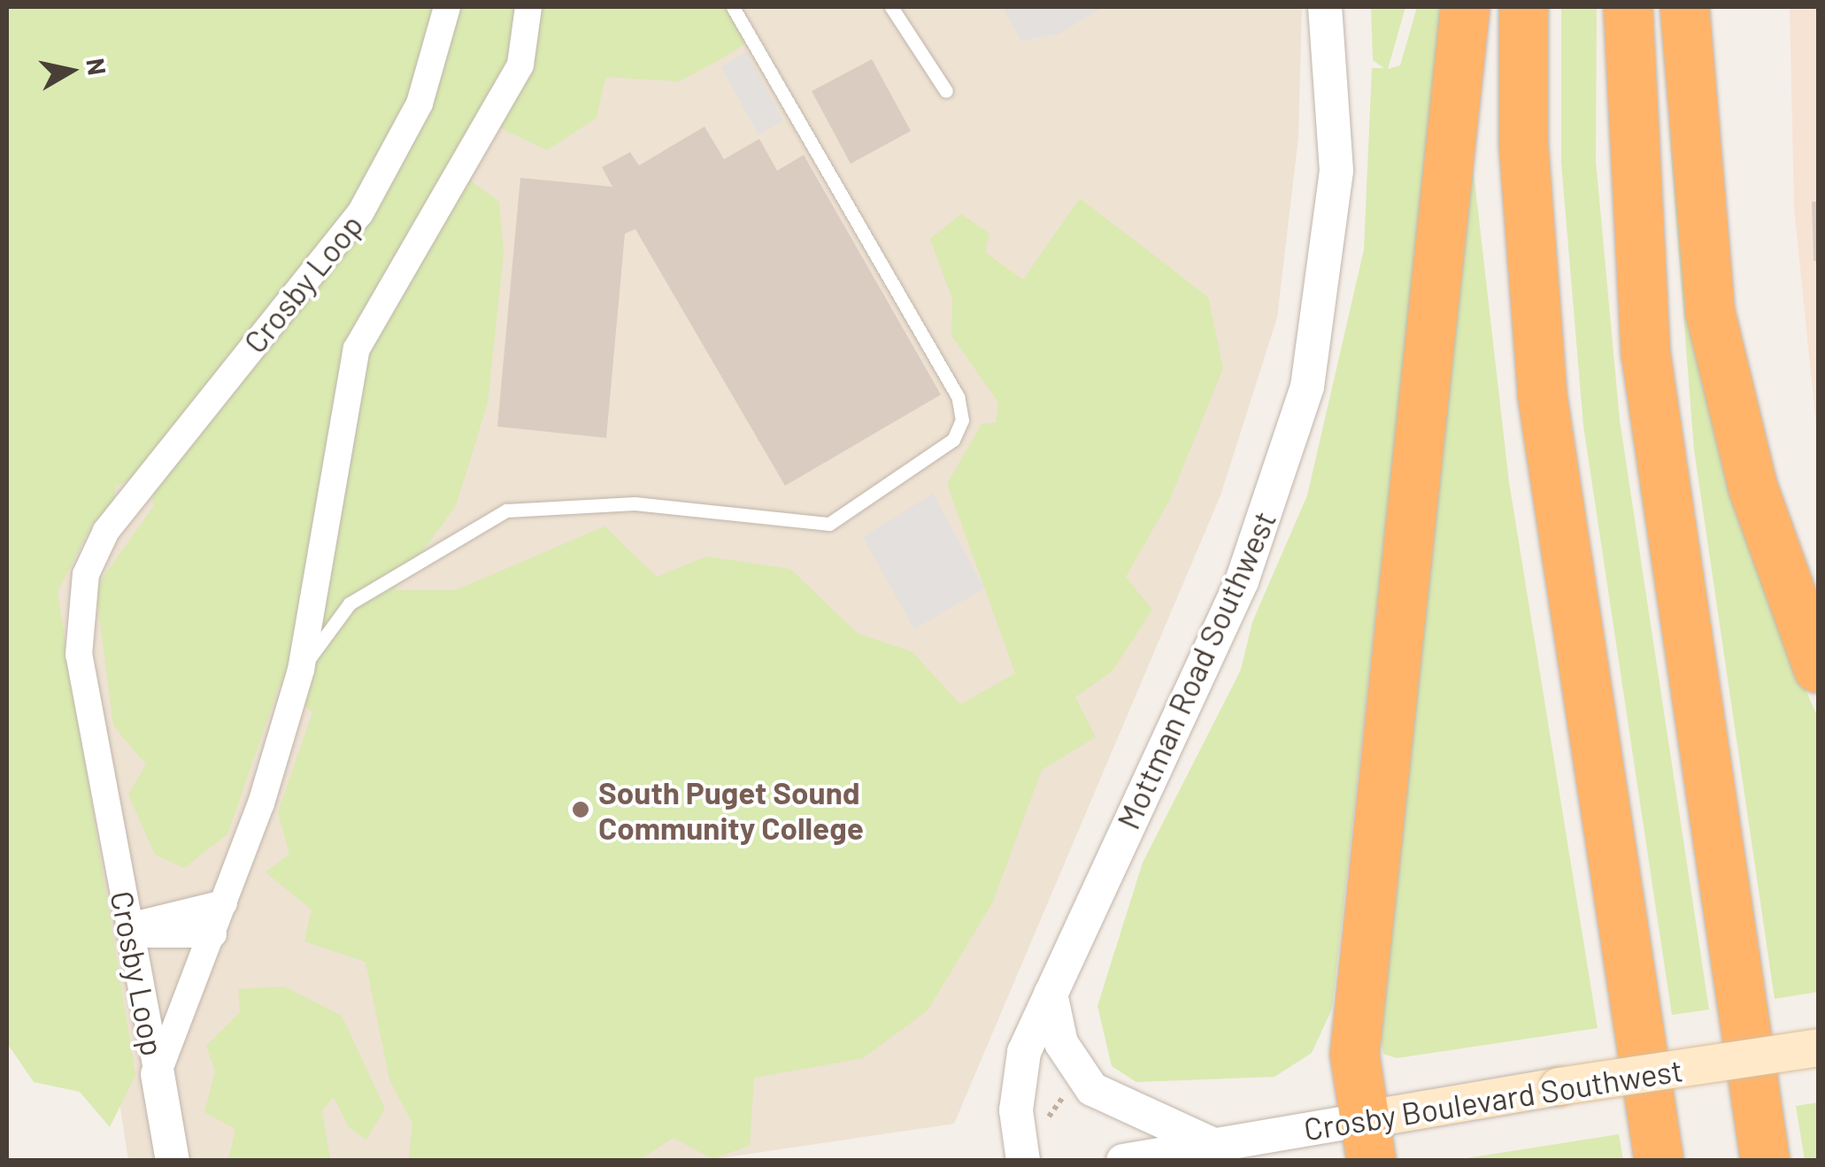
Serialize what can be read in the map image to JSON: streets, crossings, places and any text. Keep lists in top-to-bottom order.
{
  "streets": {
    "main road": ["Crosby Boulevard Southwest"],
    "street": ["Crosby Loop", "Mottman Road Southwest"]
  },
  "places": ["South Puget Sound Community College"],
  "north": "right"
}
